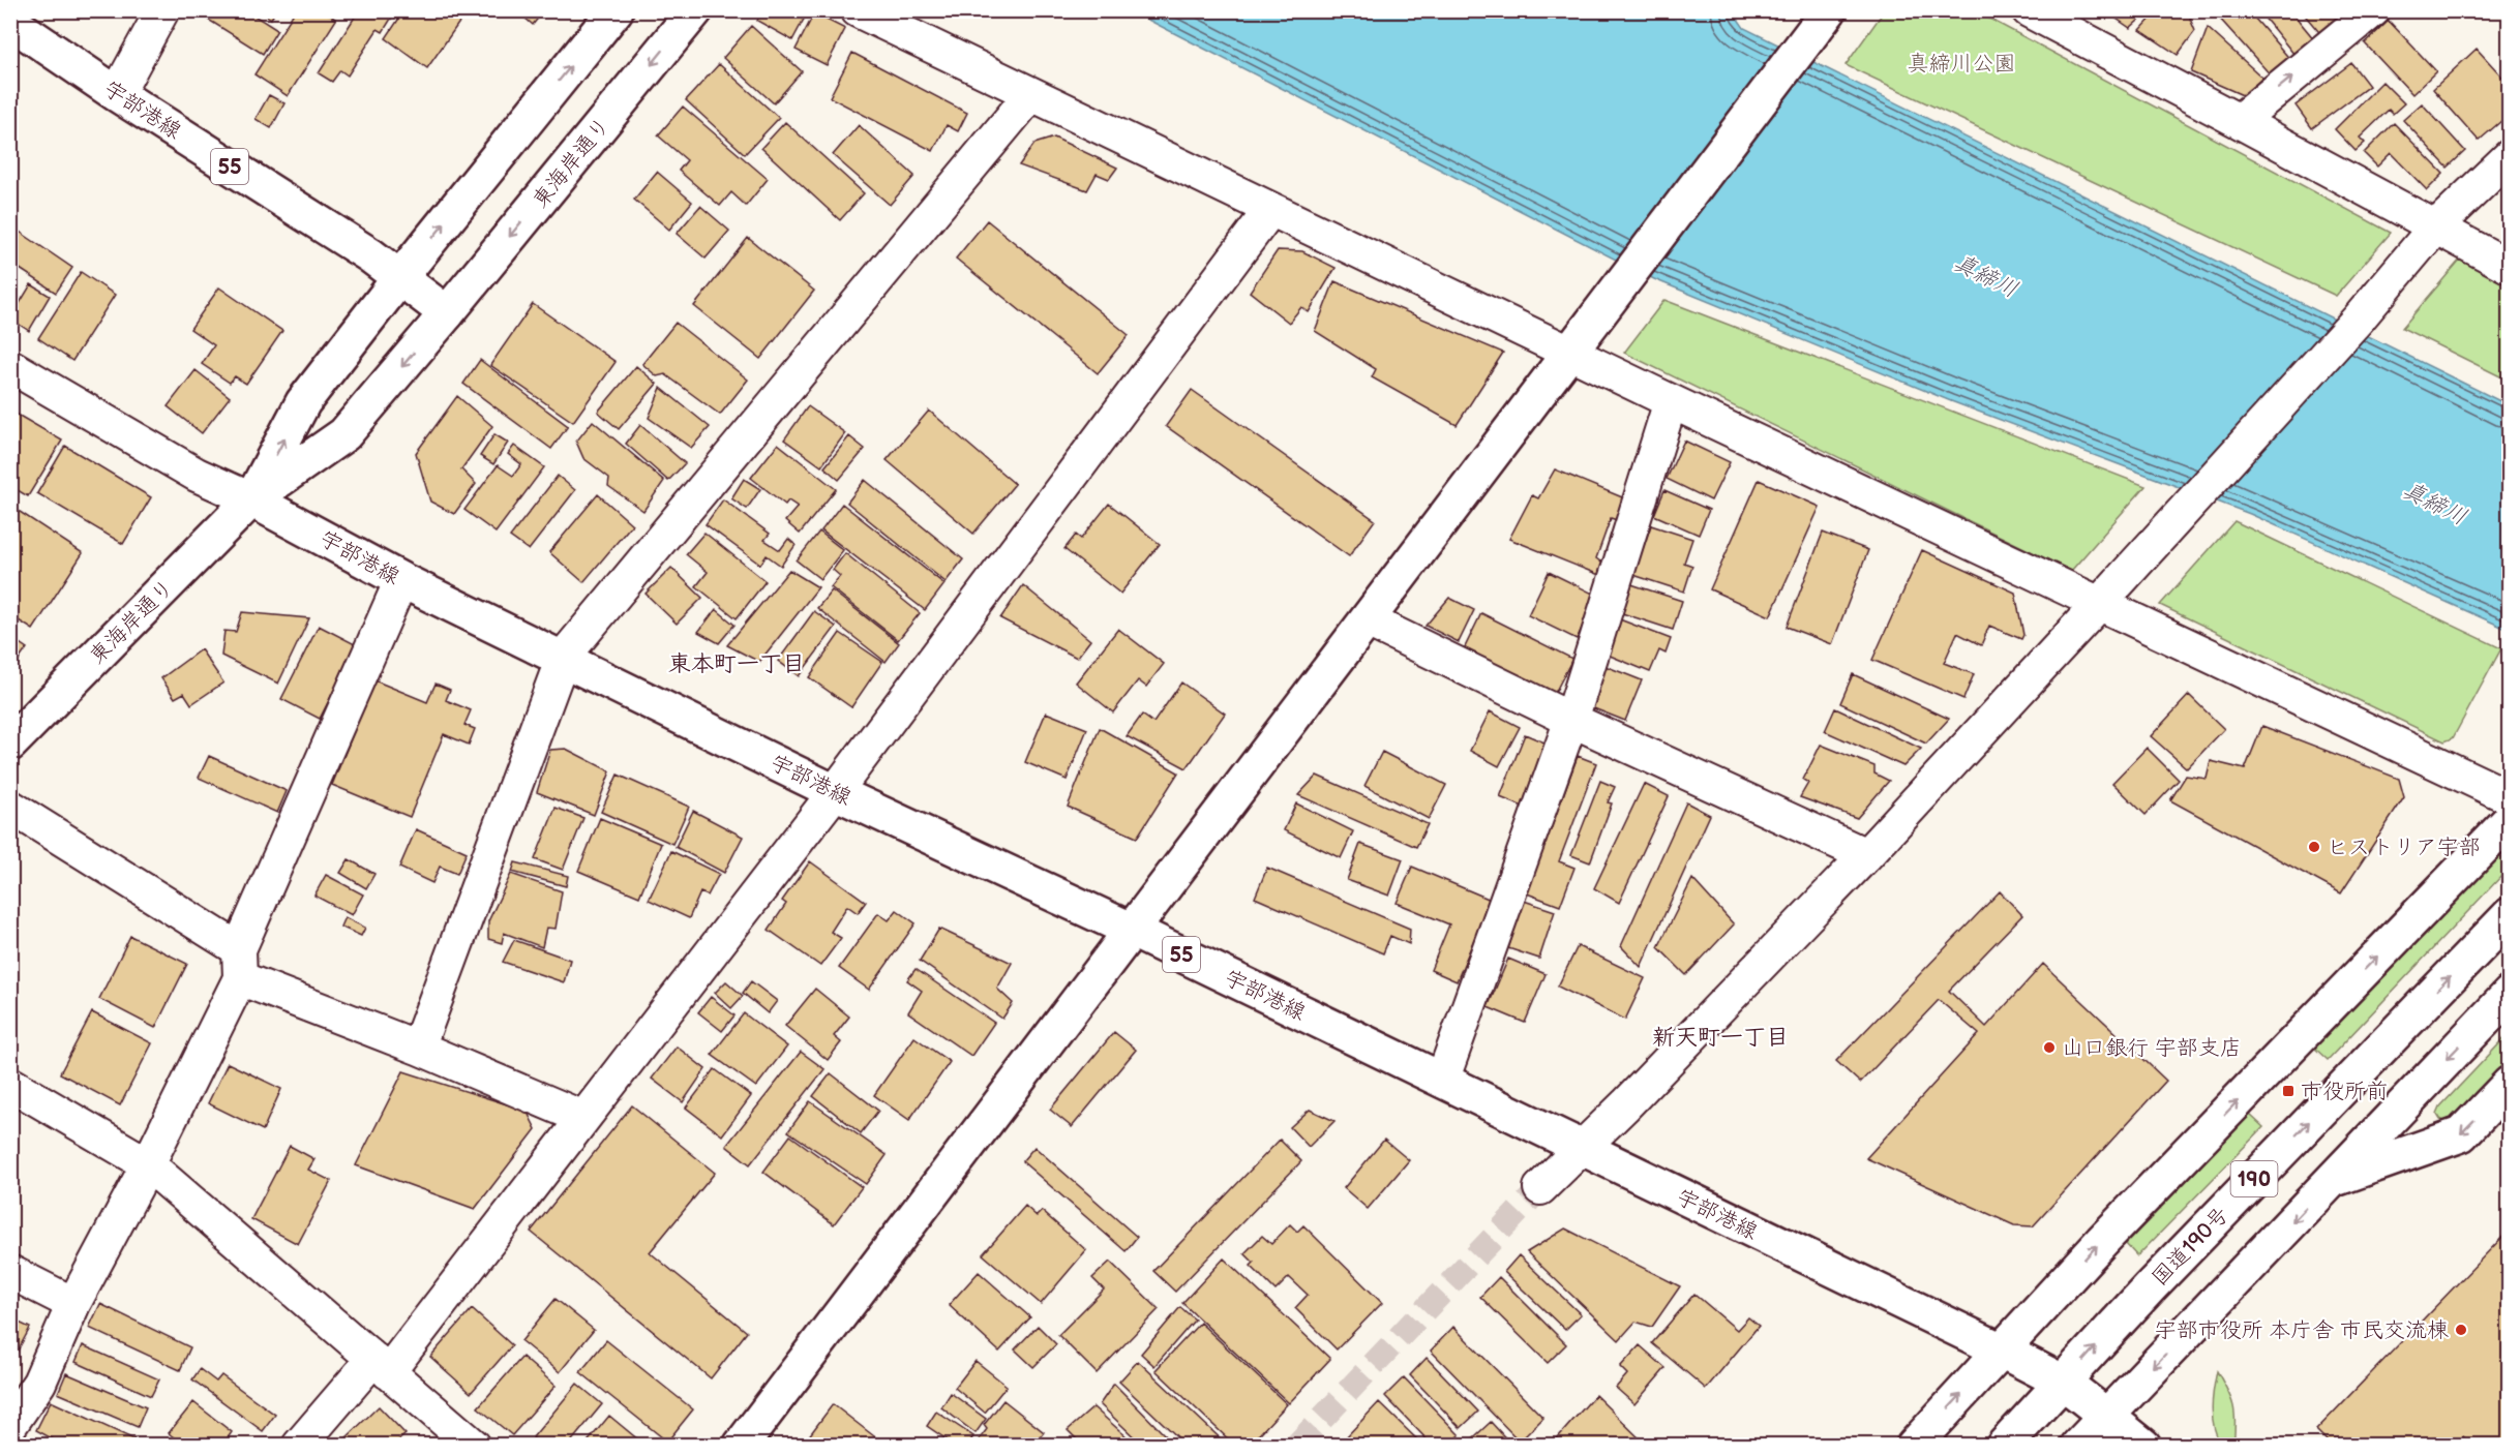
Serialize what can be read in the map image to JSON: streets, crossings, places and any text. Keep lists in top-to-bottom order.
{
  "streets": {
    "main road": [
      "宇部港線",
      "東海岸通り",
      "55",
      "190",
      "国道190号"
    ]
  },
  "crossings": [
    ["宇部港線", "東海岸通り"],
    ["宇部港線", "190"],
    ["宇部港線", "国道190号"]
  ],
  "districts": ["東本町一丁目", "新天町一丁目"],
  "water": ["真締川"],
  "parks": ["真締川公園"],
  "places": {
    "other": ["ヒストリア宇部", "山口銀行 宇部支店", "宇部市役所 本庁舎 市民交流棟"],
    "transit": ["市役所前"]
  }
}
